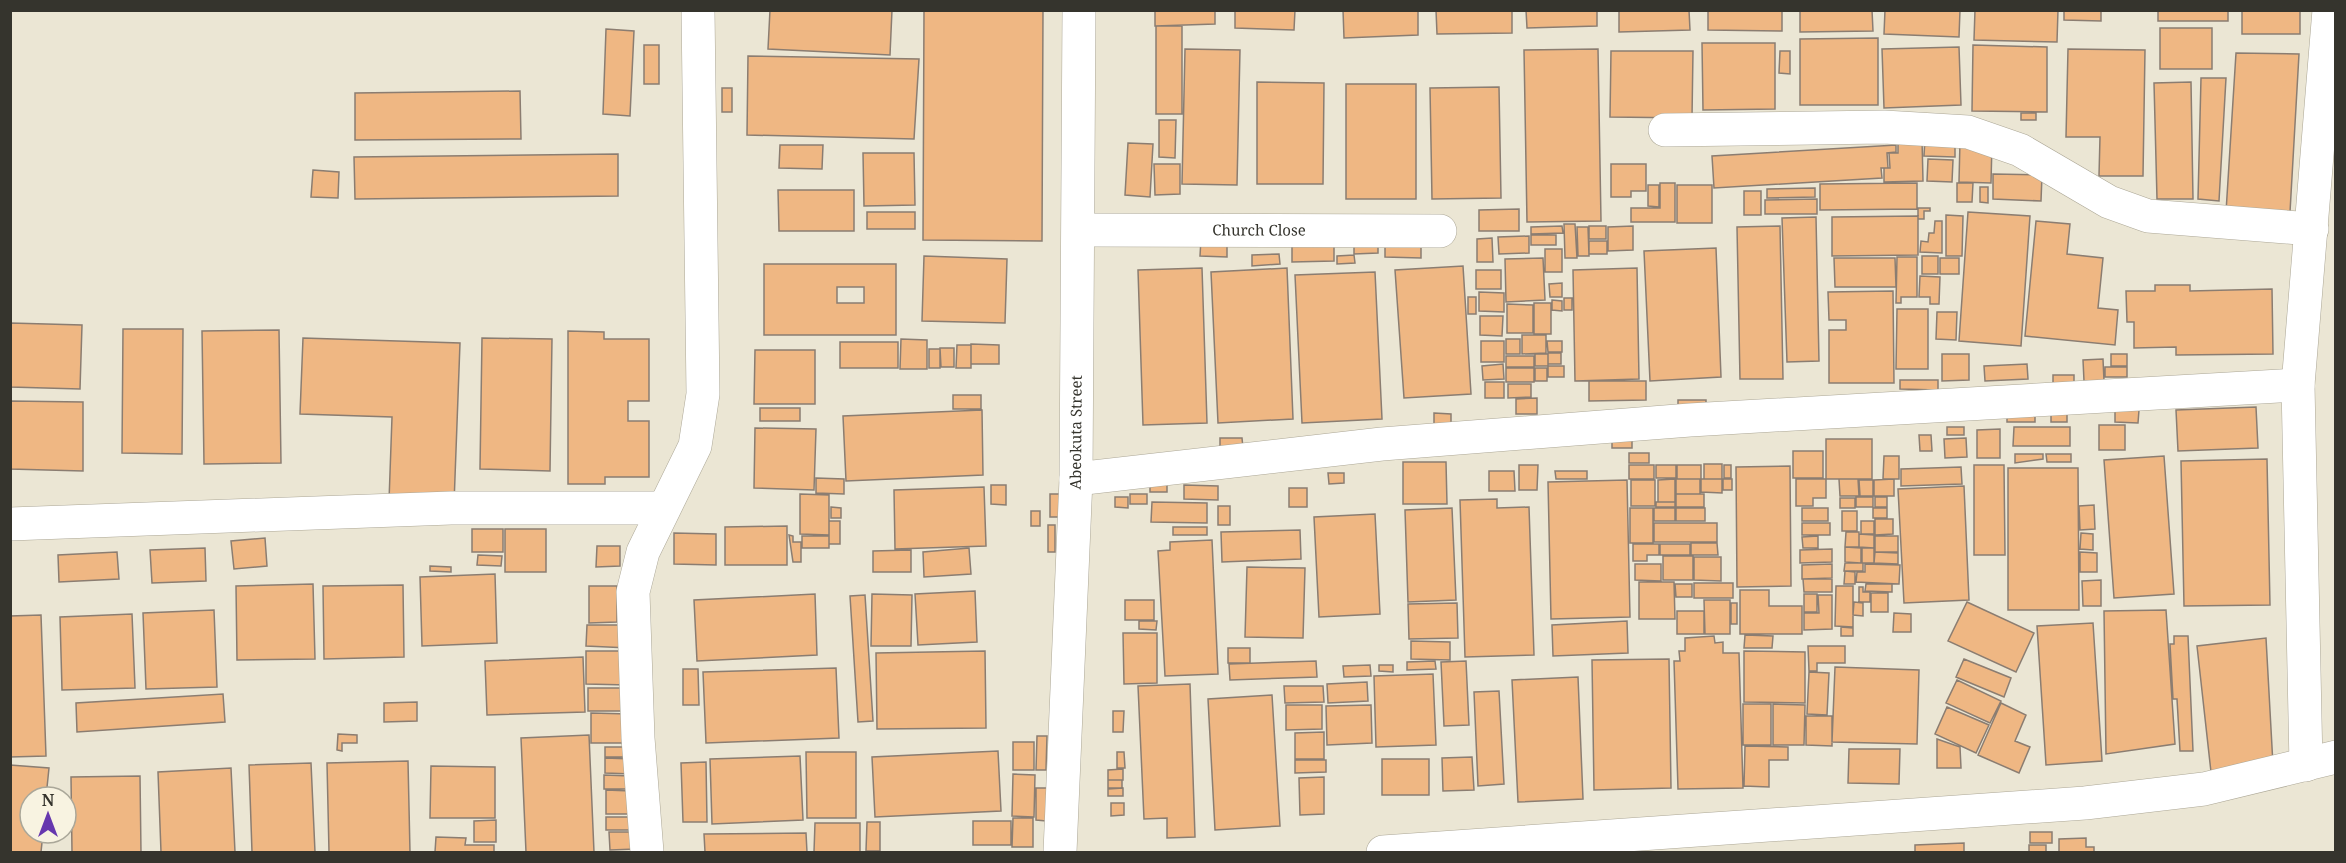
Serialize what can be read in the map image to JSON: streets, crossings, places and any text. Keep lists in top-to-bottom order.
{
  "streets": {
    "street": ["Church Close", "Abeokuta Street"]
  },
  "crossings": [
    ["Church Close", "Abeokuta Street"]
  ],
  "north": "top"
}
